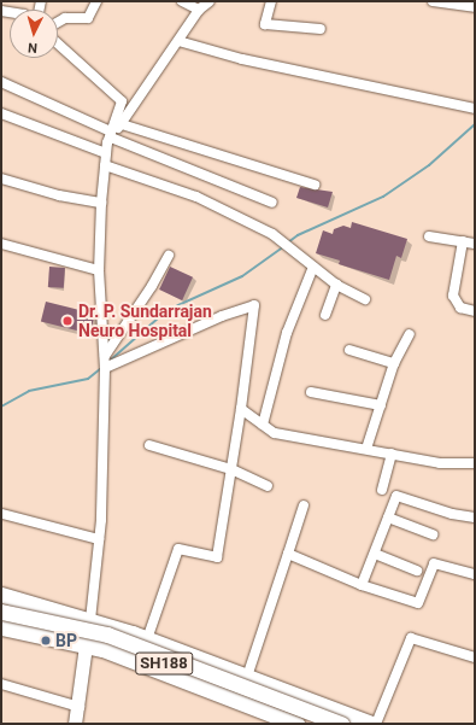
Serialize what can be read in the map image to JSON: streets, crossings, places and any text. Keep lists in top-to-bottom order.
{
  "streets": {
    "main road": ["SH188"]
  },
  "places": ["Dr. P. Sundarrajan Neuro Hospital", "BP"],
  "north": "bottom"
}
